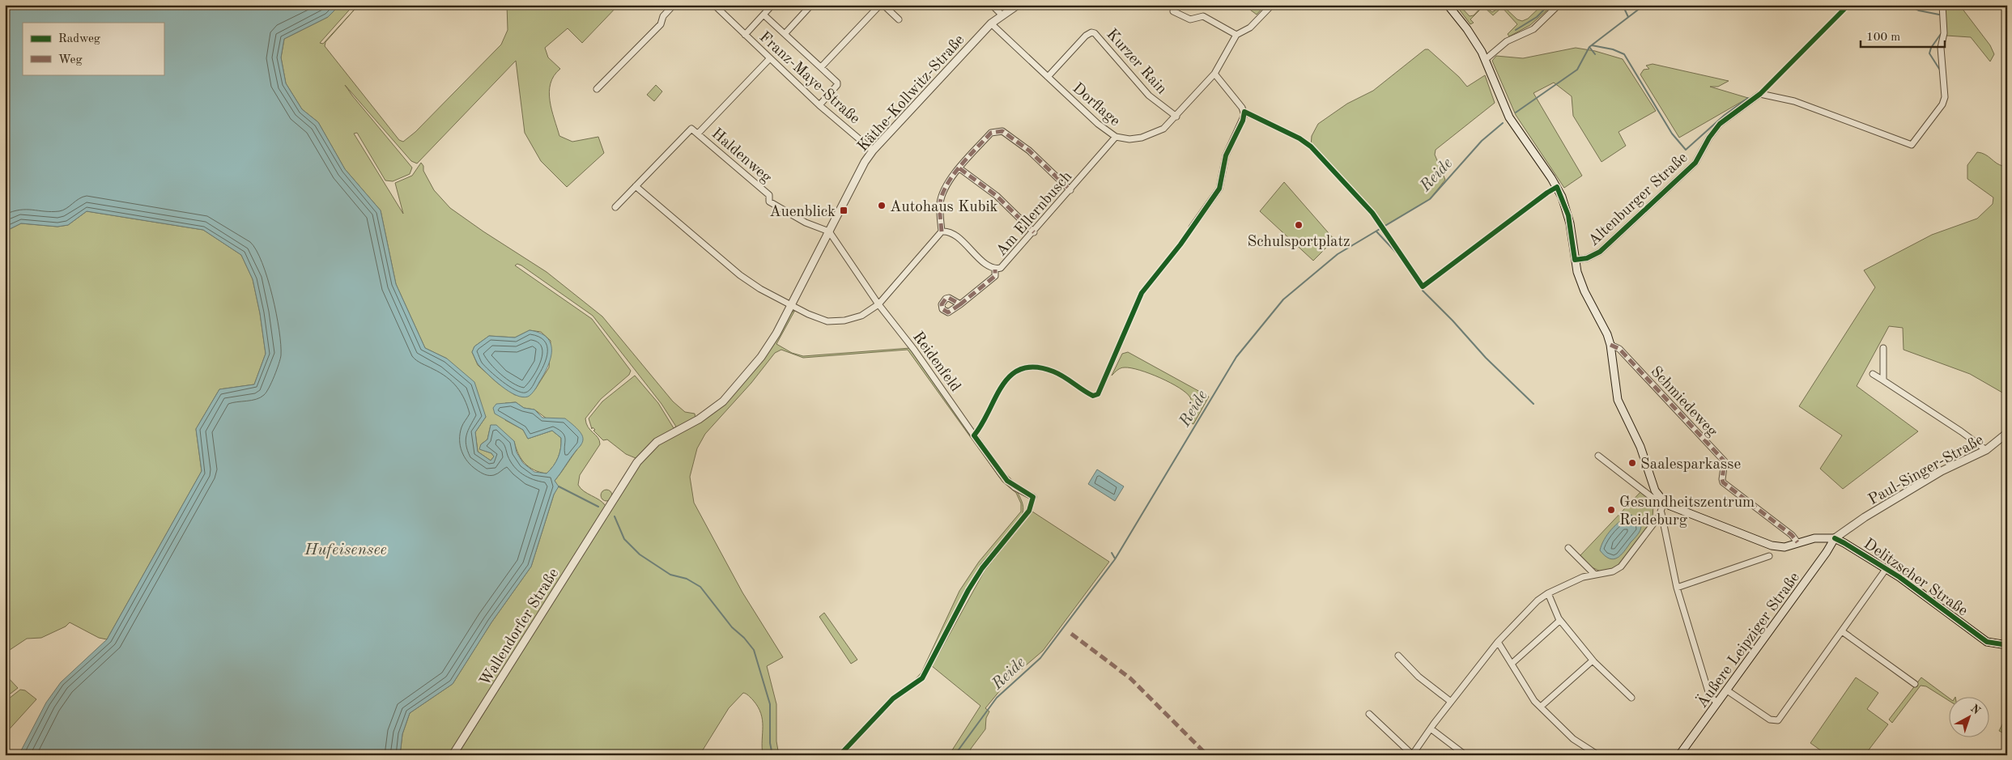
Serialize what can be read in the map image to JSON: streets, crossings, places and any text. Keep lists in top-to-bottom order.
{
  "streets": {
    "main road": [
      "Käthe-Kollwitz-Straße",
      "Paul-Singer-Straße",
      "Delitzscher Straße",
      "Wallendorfer Straße",
      "Äußere Leipziger Straße"
    ],
    "street": [
      "Kurzer Rain",
      "Franz-Maye-Straße",
      "Dorflage",
      "Haldenweg",
      "Altenburger Straße",
      "Am Ellernbusch",
      "Reidenfeld",
      "Schmiedeweg"
    ]
  },
  "crossings": [
    ["Kurzer Rain", "Dorflage"],
    ["Franz-Maye-Straße", "Käthe-Kollwitz-Straße"],
    ["Käthe-Kollwitz-Straße", "Dorflage"],
    ["Käthe-Kollwitz-Straße", "Haldenweg"],
    ["Käthe-Kollwitz-Straße", "Reidenfeld"],
    ["Käthe-Kollwitz-Straße", "Wallendorfer Straße"],
    ["Dorflage", "Am Ellernbusch"],
    ["Haldenweg", "Reidenfeld"],
    ["Paul-Singer-Straße", "Delitzscher Straße"],
    ["Paul-Singer-Straße", "Äußere Leipziger Straße"],
    ["Delitzscher Straße", "Äußere Leipziger Straße"]
  ],
  "water": ["Reide", "Hufeisensee"],
  "places": {
    "other": [
      "Autohaus Kubik",
      "Schulsportplatz",
      "Saalesparkasse",
      "Gesundheitszentrum Reideburg"
    ],
    "transit": ["Auenblick"]
  },
  "legend": ["Radweg", "Weg"],
  "scale_bar": "100 m",
  "north": "top right"
}
